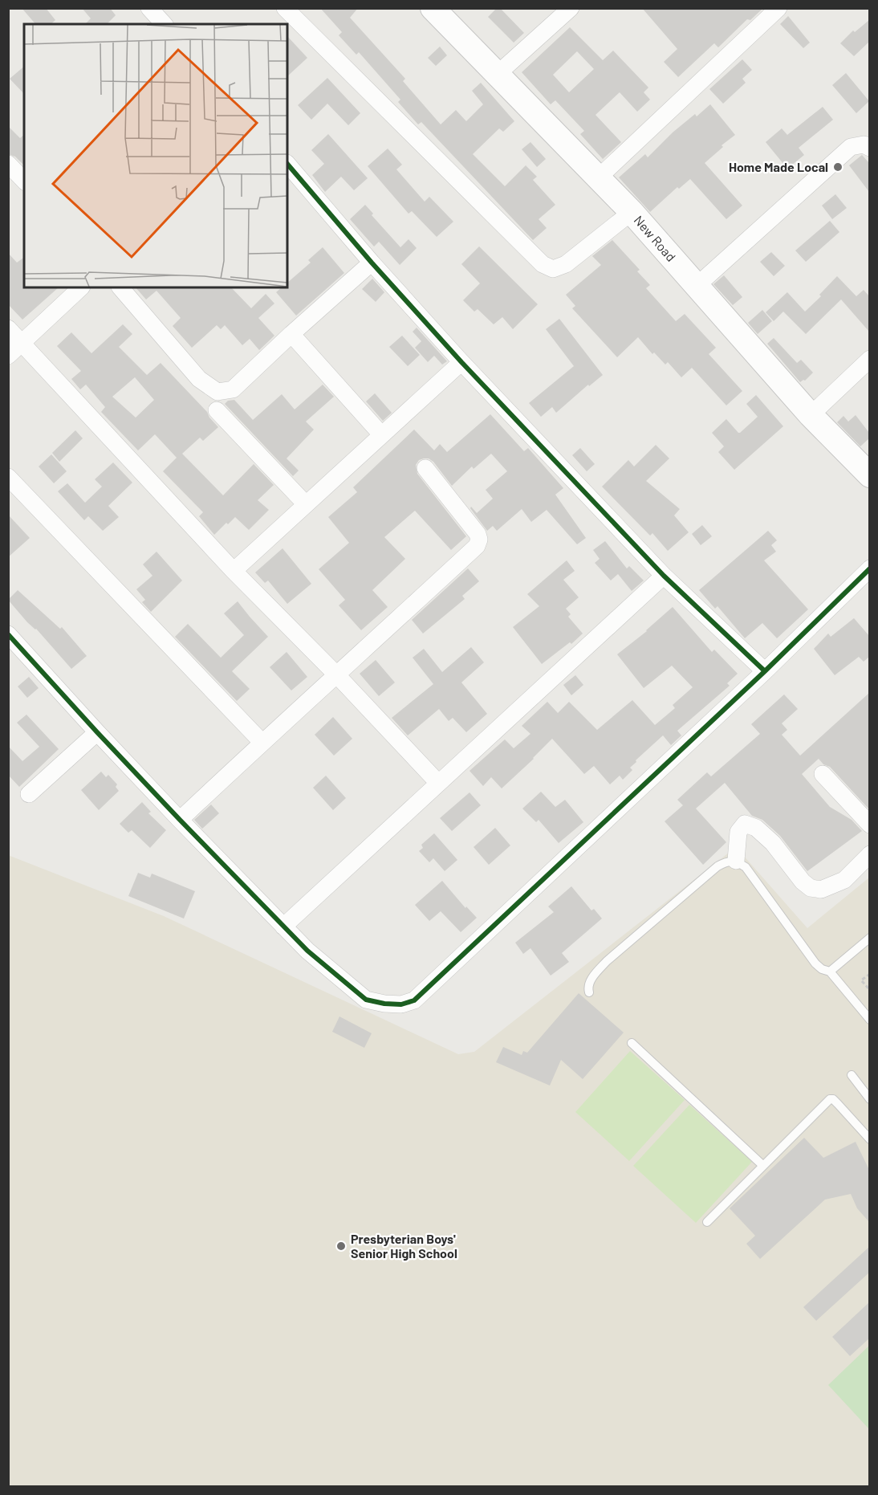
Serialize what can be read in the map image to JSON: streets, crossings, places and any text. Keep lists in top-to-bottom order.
{
  "streets": {
    "street": ["New Road"]
  },
  "places": ["Home Made Local", "Presbyterian Boys' Senior High School"]
}
